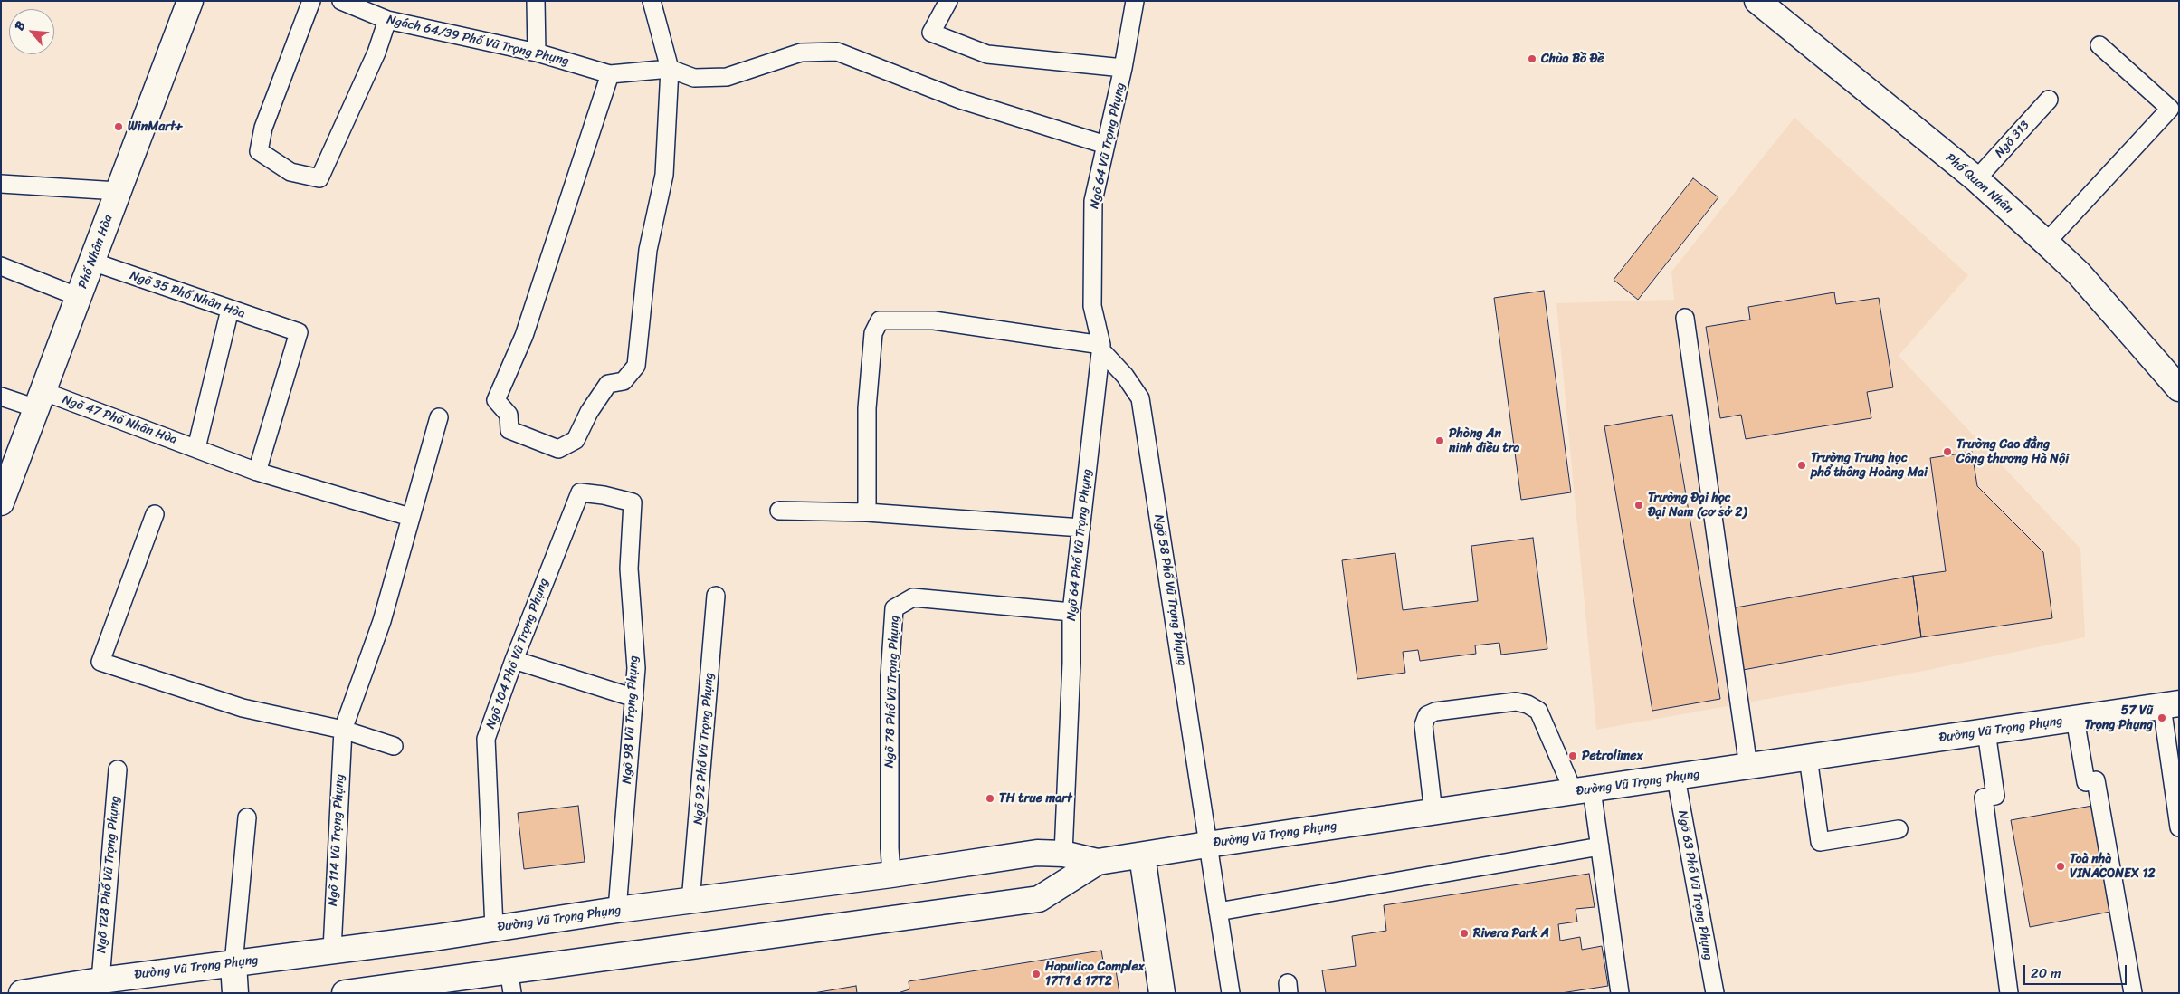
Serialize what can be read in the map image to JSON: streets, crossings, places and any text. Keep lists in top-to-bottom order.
{
  "streets": {
    "street": ["Phố Quan Nhân", "Phố Nhân Hòa", "Đường Vũ Trọng Phụng"],
    "lane": [
      "Ngách 64/39 Phố Vũ Trọng Phụng",
      "Ngõ 313",
      "Ngõ 64 Vũ Trọng Phụng",
      "Ngõ 35 Phố Nhân Hòa",
      "Ngõ 47 Phố Nhân Hòa",
      "Ngõ 64 Phố Vũ Trọng Phụng",
      "Ngõ 58 Phố Vũ Trọng Phụng",
      "Ngõ 104 Phố Vũ Trọng Phụng",
      "Ngõ 78 Phố Vũ Trọng Phụng",
      "Ngõ 98 Vũ Trọng Phụng",
      "Ngõ 92 Phố Vũ Trọng Phụng",
      "Ngõ 114 Vũ Trọng Phụng",
      "Ngõ 128 Phố Vũ Trọng Phụng",
      "Ngõ 63 Phố Vũ Trọng Phụng"
    ]
  },
  "crossings": [
    ["Ngõ 313", "Phố Quan Nhân"],
    ["Ngõ 64 Vũ Trọng Phụng", "Ngõ 64 Phố Vũ Trọng Phụng"],
    ["Ngõ 64 Vũ Trọng Phụng", "Ngõ 58 Phố Vũ Trọng Phụng"],
    ["Phố Nhân Hòa", "Ngõ 35 Phố Nhân Hòa"],
    ["Phố Nhân Hòa", "Ngõ 47 Phố Nhân Hòa"],
    ["Ngõ 35 Phố Nhân Hòa", "Ngõ 47 Phố Nhân Hòa"],
    ["Ngõ 47 Phố Nhân Hòa", "Ngõ 114 Vũ Trọng Phụng"],
    ["Ngõ 64 Phố Vũ Trọng Phụng", "Ngõ 58 Phố Vũ Trọng Phụng"],
    ["Ngõ 64 Phố Vũ Trọng Phụng", "Ngõ 78 Phố Vũ Trọng Phụng"],
    ["Ngõ 64 Phố Vũ Trọng Phụng", "Đường Vũ Trọng Phụng"],
    ["Ngõ 58 Phố Vũ Trọng Phụng", "Đường Vũ Trọng Phụng"],
    ["Ngõ 104 Phố Vũ Trọng Phụng", "Ngõ 98 Vũ Trọng Phụng"],
    ["Ngõ 104 Phố Vũ Trọng Phụng", "Đường Vũ Trọng Phụng"],
    ["Ngõ 78 Phố Vũ Trọng Phụng", "Đường Vũ Trọng Phụng"],
    ["Ngõ 98 Vũ Trọng Phụng", "Đường Vũ Trọng Phụng"],
    ["Đường Vũ Trọng Phụng", "Ngõ 92 Phố Vũ Trọng Phụng"],
    ["Đường Vũ Trọng Phụng", "Ngõ 114 Vũ Trọng Phụng"],
    ["Đường Vũ Trọng Phụng", "Ngõ 128 Phố Vũ Trọng Phụng"],
    ["Đường Vũ Trọng Phụng", "Ngõ 63 Phố Vũ Trọng Phụng"]
  ],
  "places": [
    "Chùa Bồ Đề",
    "WinMart+",
    "Phòng An ninh điều tra",
    "Trường Cao đẳng Công thương Hà Nội",
    "Trường Trung học phổ thông Hoàng Mai",
    "Trường Đại học Đại Nam (cơ sở 2)",
    "57 Vũ Trọng Phụng",
    "Petrolimex",
    "TH true mart",
    "Toà nhà VINACONEX 12",
    "Rivera Park A",
    "Hapulico Complex 17T1 & 17T2"
  ],
  "scale_bar": "20 m",
  "north": "top left"
}
